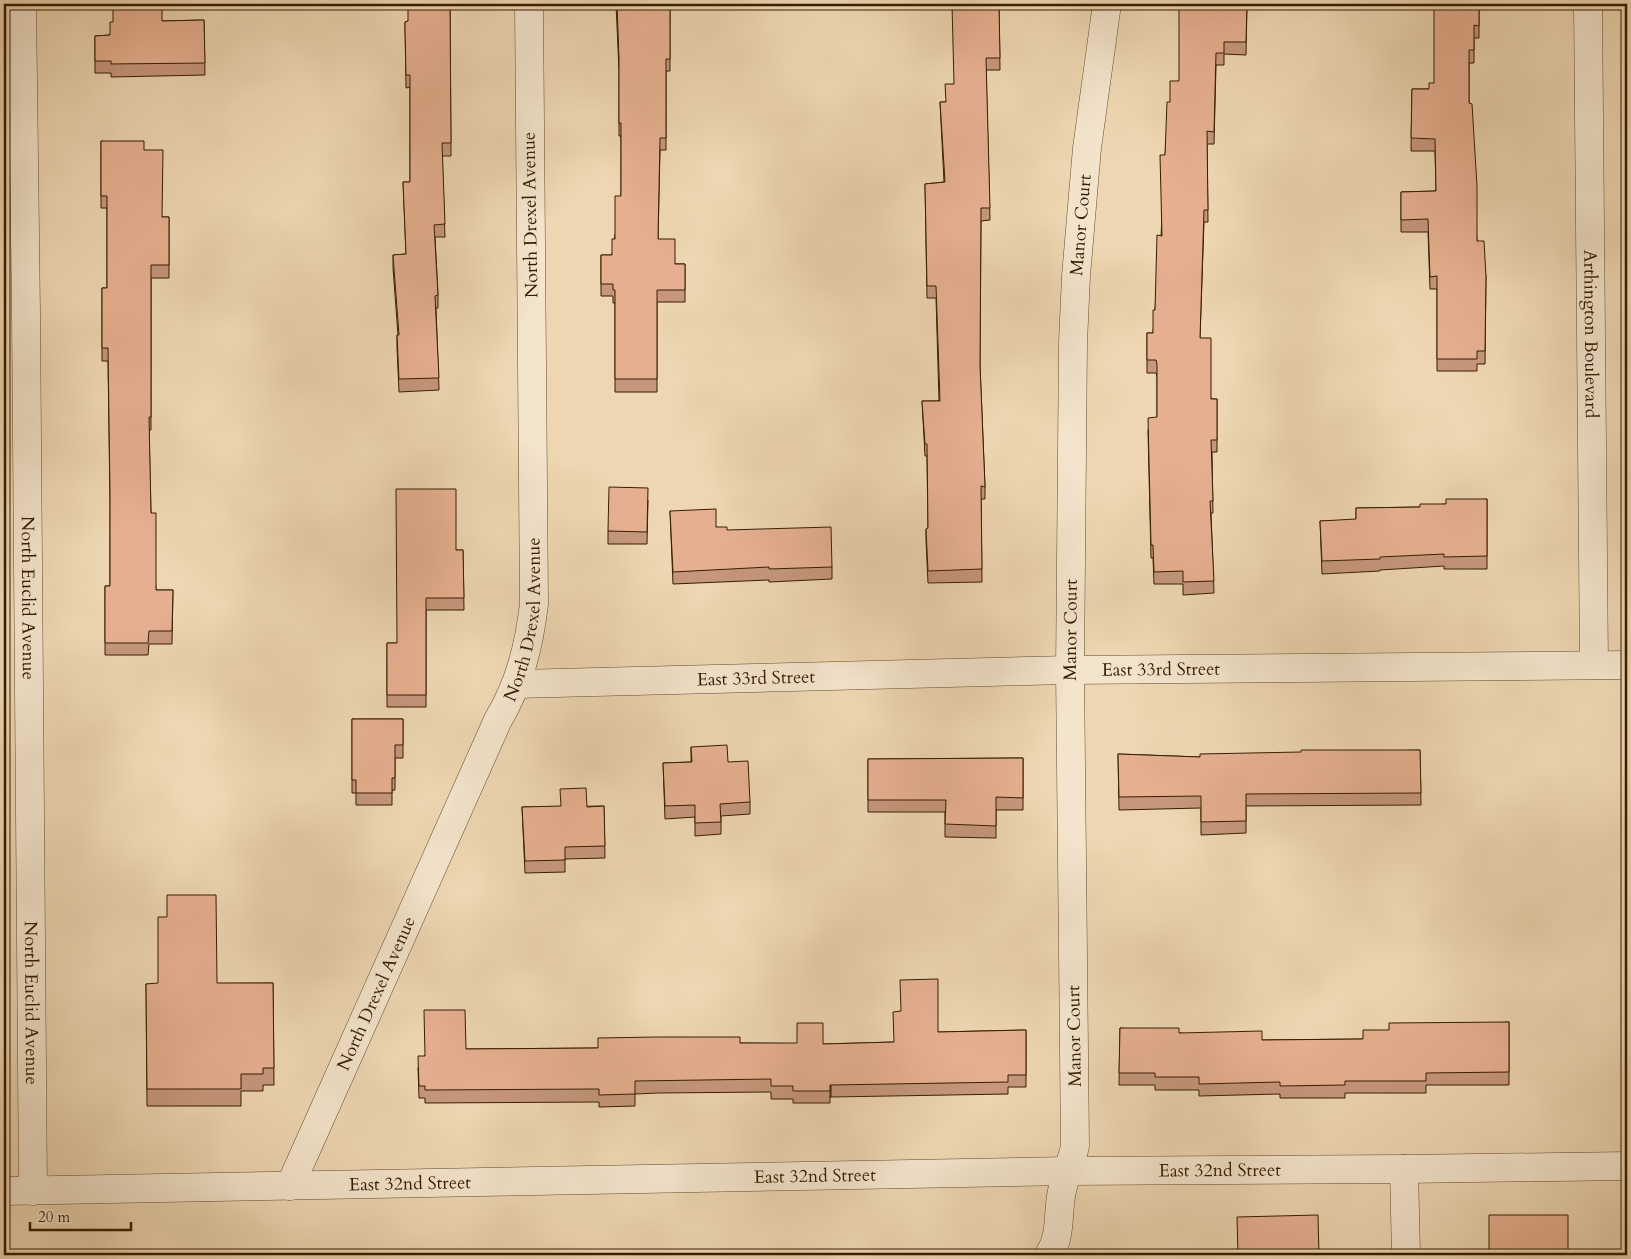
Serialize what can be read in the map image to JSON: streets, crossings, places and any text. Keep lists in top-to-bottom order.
{
  "streets": {
    "street": [
      "North Drexel Avenue",
      "Manor Court",
      "Arthington Boulevard",
      "North Euclid Avenue",
      "East 33rd Street",
      "East 32nd Street"
    ]
  },
  "crossings": [
    ["North Drexel Avenue", "East 33rd Street"],
    ["North Drexel Avenue", "East 32nd Street"],
    ["Manor Court", "East 33rd Street"],
    ["Manor Court", "East 32nd Street"],
    ["Arthington Boulevard", "East 33rd Street"],
    ["North Euclid Avenue", "East 32nd Street"]
  ],
  "scale_bar": "20 m"
}
